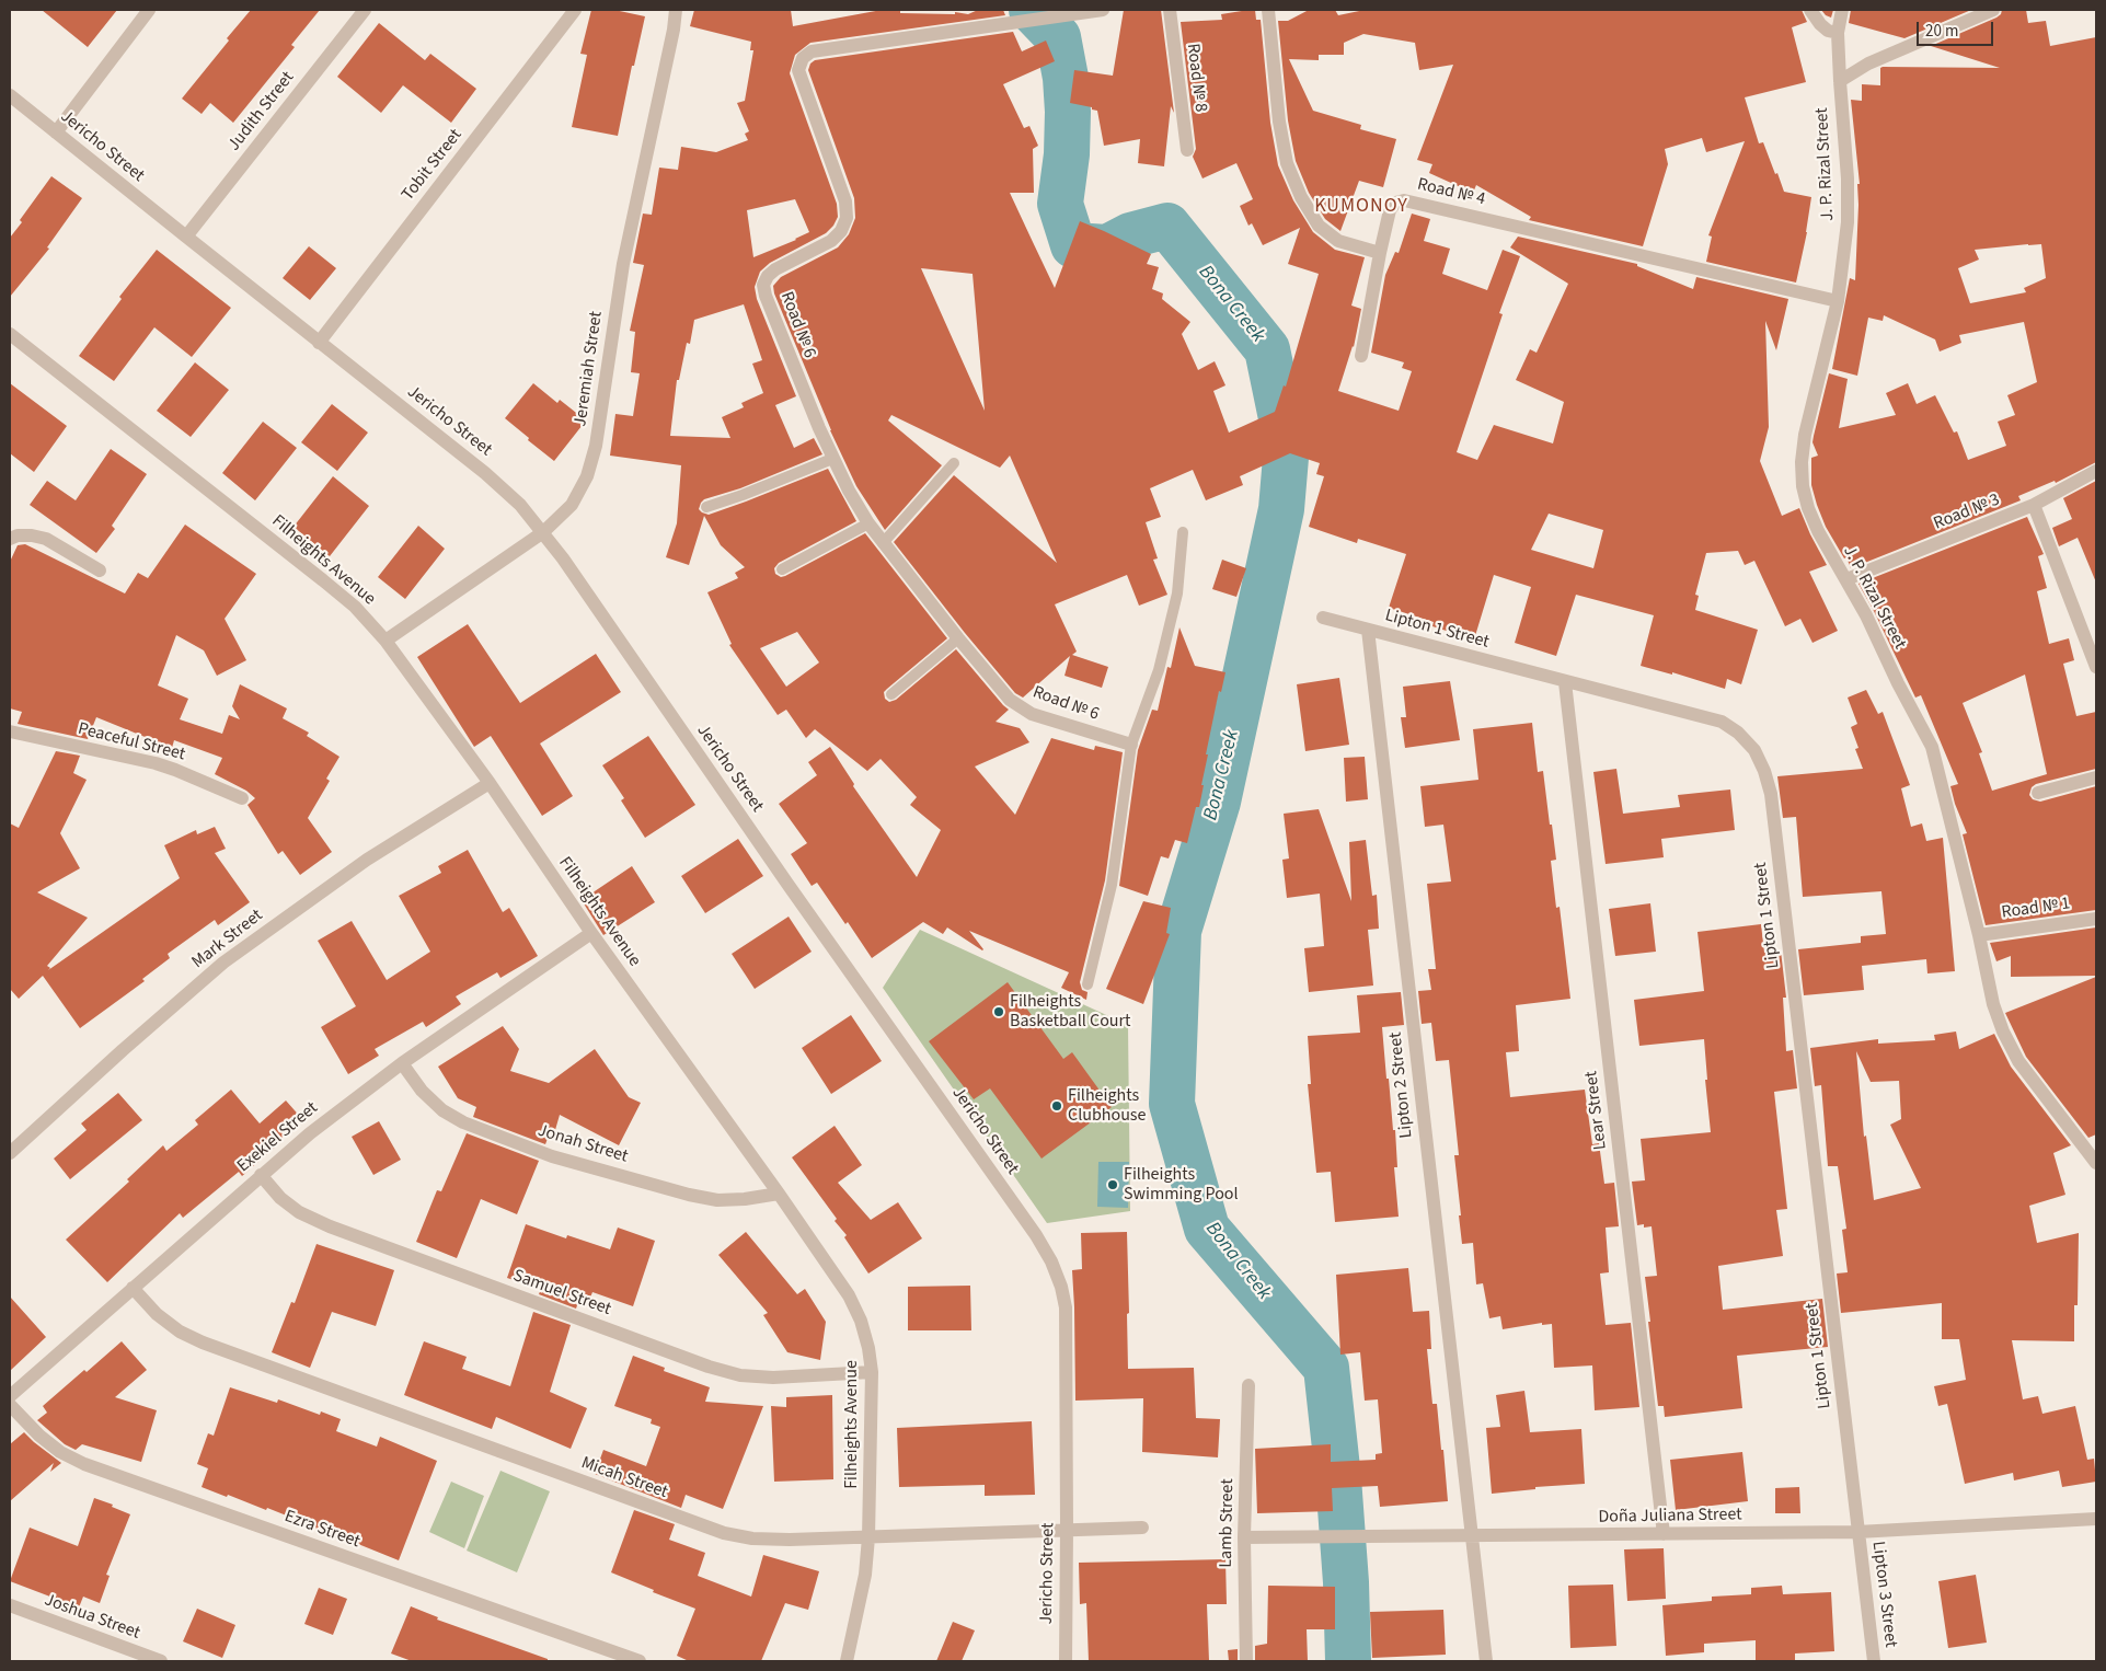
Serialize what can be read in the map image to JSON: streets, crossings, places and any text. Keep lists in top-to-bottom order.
{
  "streets": {
    "street": [
      "Road № 8",
      "Judith Street",
      "Jericho Street",
      "J. P. Rizal Street",
      "Tobit Street",
      "Road № 4",
      "Road № 6",
      "Jeremiah Street",
      "Road № 3",
      "Filheights Avenue",
      "Lipton 1 Street",
      "Peaceful Street",
      "Road № 1",
      "Mark Street",
      "Lipton 2 Street",
      "Lear Street",
      "Exekiel Street",
      "Jonah Street",
      "Samuel Street",
      "Micah Street",
      "Doña Juliana Street",
      "Lamb Street",
      "Ezra Street",
      "Lipton 3 Street",
      "Joshua Street"
    ]
  },
  "crossings": [
    ["Judith Street", "Jericho Street"],
    ["Jericho Street", "Tobit Street"],
    ["Jericho Street", "Jeremiah Street"],
    ["Jericho Street", "Micah Street"],
    ["J. P. Rizal Street", "Road № 4"],
    ["J. P. Rizal Street", "Road № 3"],
    ["J. P. Rizal Street", "Road № 1"],
    ["Jeremiah Street", "Filheights Avenue"],
    ["Filheights Avenue", "Mark Street"],
    ["Filheights Avenue", "Exekiel Street"],
    ["Filheights Avenue", "Jonah Street"],
    ["Filheights Avenue", "Samuel Street"],
    ["Filheights Avenue", "Micah Street"],
    ["Lipton 1 Street", "Lipton 2 Street"],
    ["Lipton 1 Street", "Lear Street"],
    ["Lipton 1 Street", "Doña Juliana Street"],
    ["Lipton 1 Street", "Lipton 3 Street"],
    ["Lipton 2 Street", "Doña Juliana Street"],
    ["Lear Street", "Doña Juliana Street"],
    ["Exekiel Street", "Jonah Street"],
    ["Exekiel Street", "Samuel Street"],
    ["Exekiel Street", "Micah Street"],
    ["Doña Juliana Street", "Lamb Street"],
    ["Doña Juliana Street", "Lipton 3 Street"]
  ],
  "districts": ["KUMONOY"],
  "water": ["Bona Creek"],
  "places": ["Filheights Basketball Court", "Filheights Clubhouse", "Filheights Swimming Pool"],
  "scale_bar": "20 m"
}
